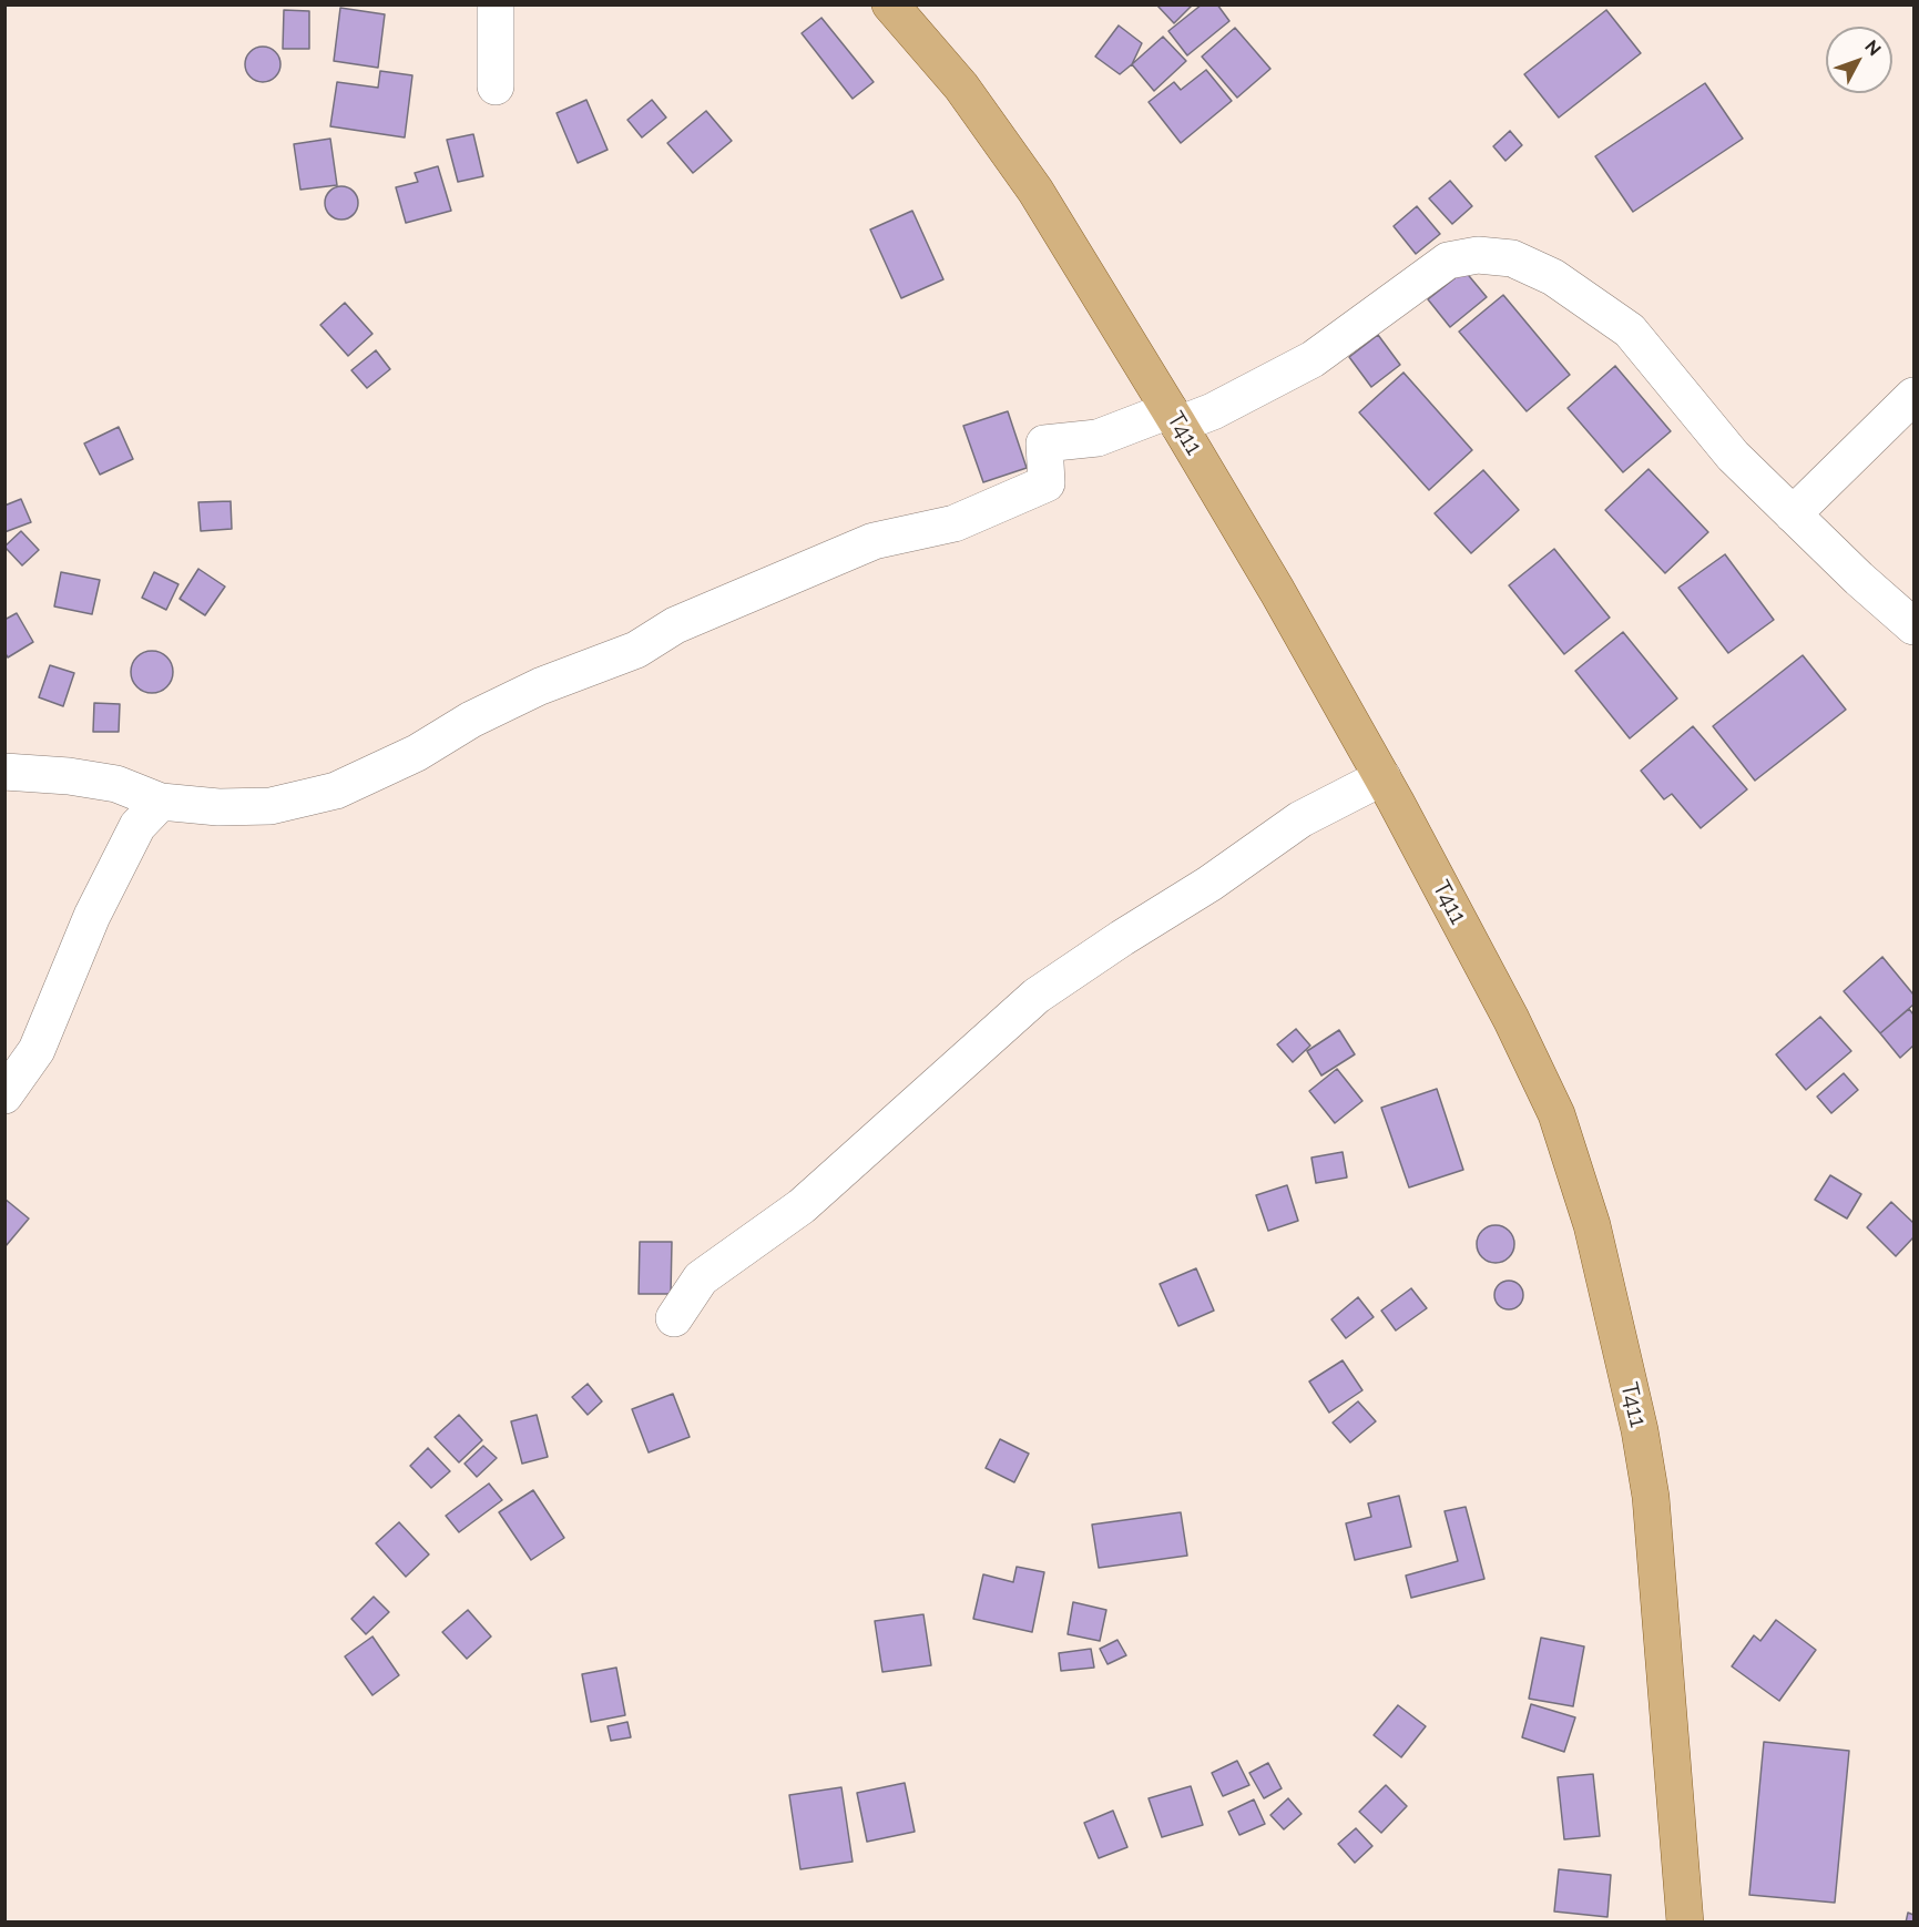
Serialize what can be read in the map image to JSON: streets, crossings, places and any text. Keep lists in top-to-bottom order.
{
  "streets": {
    "main road": ["T411"]
  },
  "north": "top right"
}
